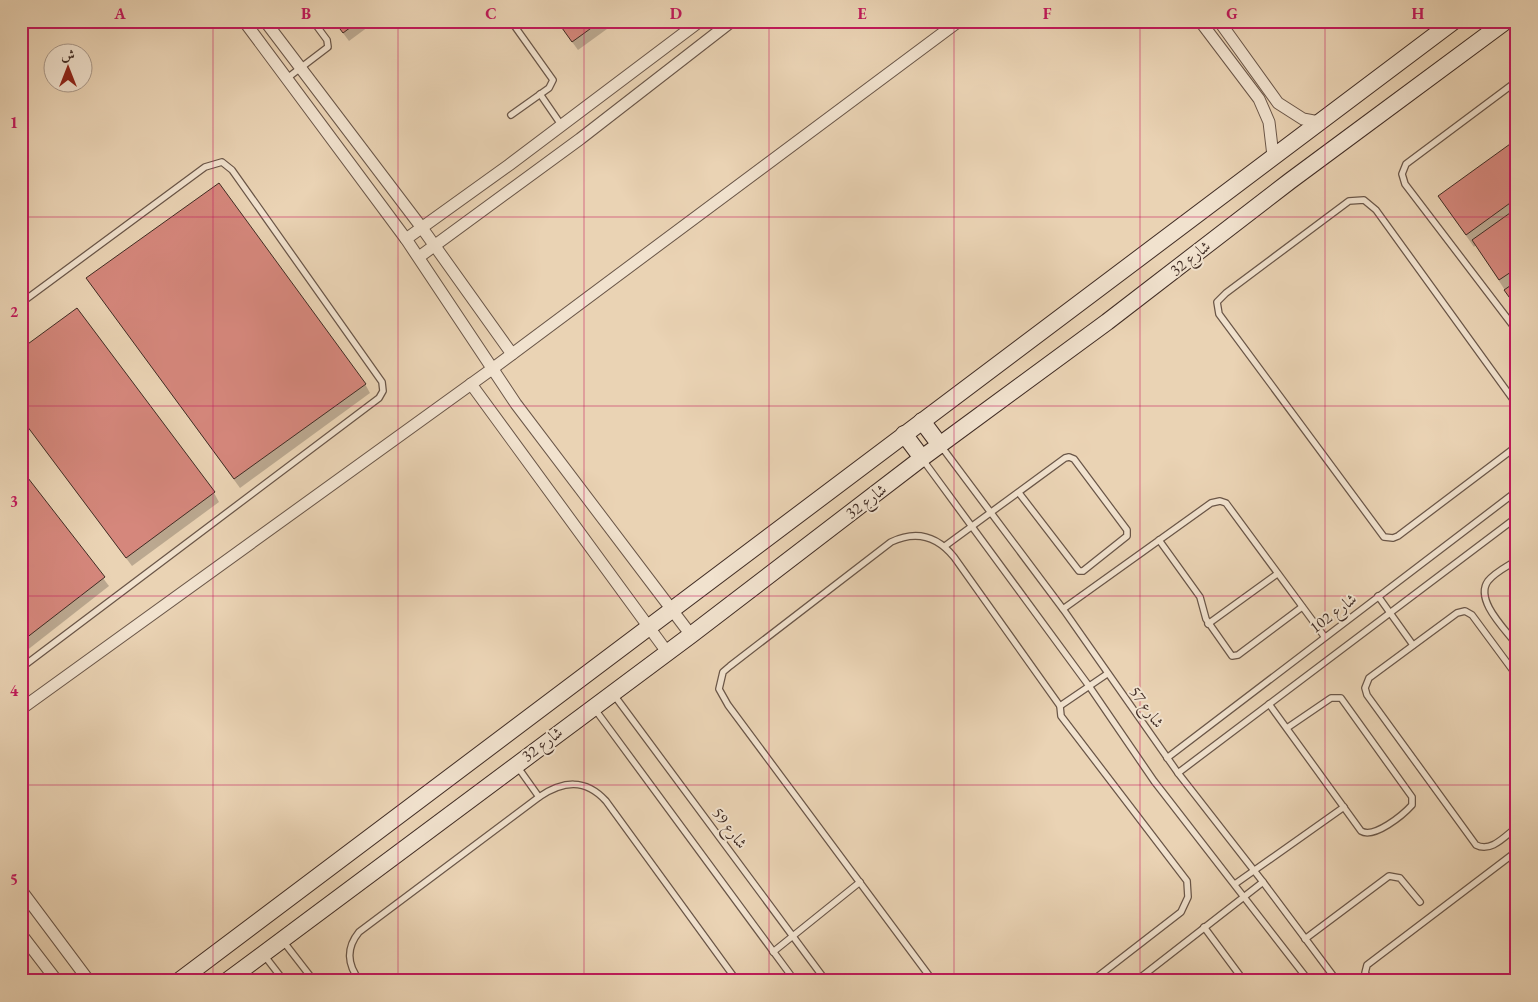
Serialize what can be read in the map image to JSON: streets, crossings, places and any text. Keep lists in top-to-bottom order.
{
  "streets": {
    "main road": ["شارع 32"],
    "lane": ["شارع 102", "شارع 57", "شارع 59"]
  },
  "crossings": [
    ["شارع 32", "شارع 57"],
    ["شارع 32", "شارع 59"],
    ["شارع 102", "شارع 57"]
  ],
  "north": "top",
  "grid": {
    "columns": [
      "A",
      "B",
      "C",
      "D",
      "E",
      "F",
      "G",
      "H"
    ],
    "rows": [
      "1",
      "2",
      "3",
      "4",
      "5"
    ]
  }
}
